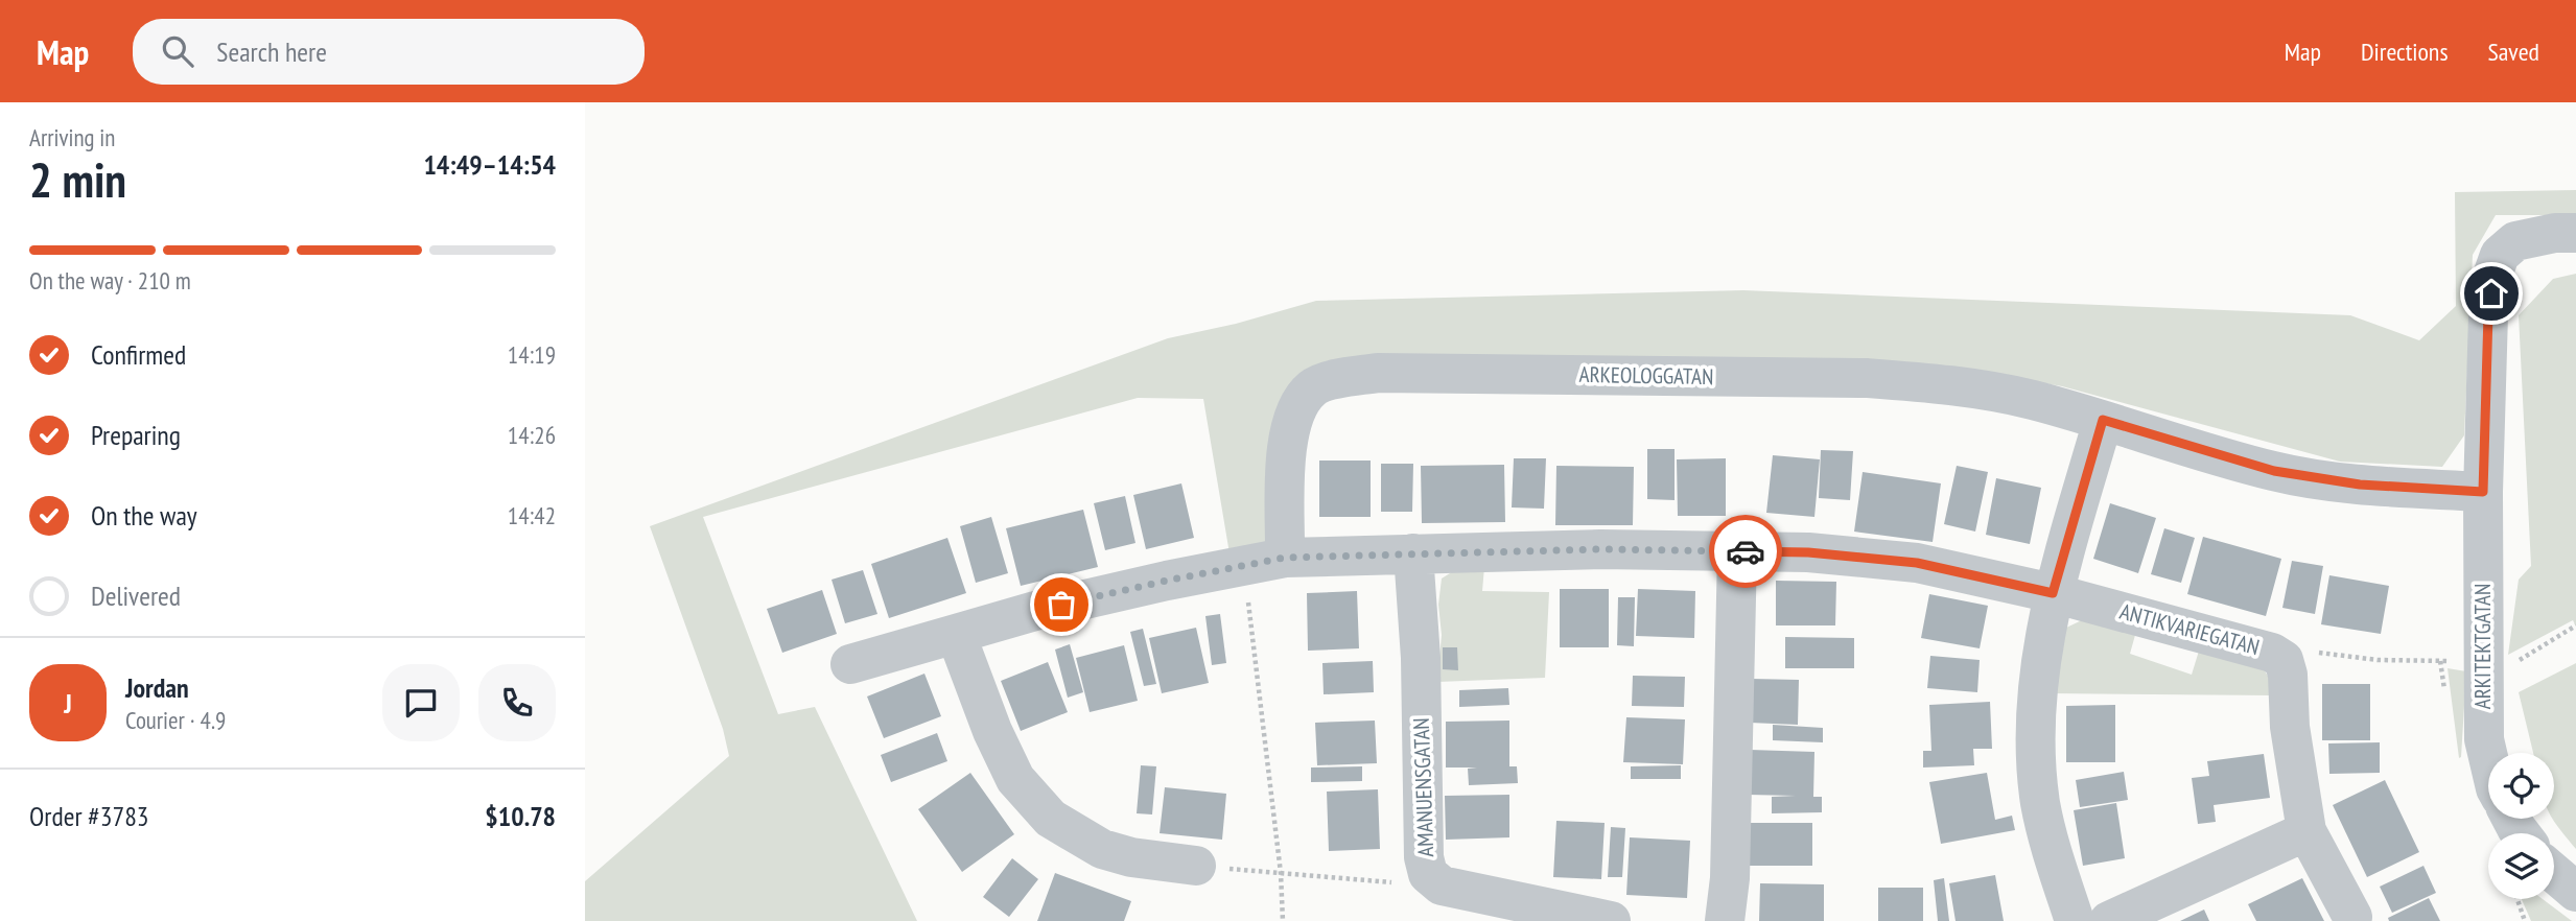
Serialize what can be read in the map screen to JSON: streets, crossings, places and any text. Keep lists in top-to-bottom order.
{
  "streets": {
    "street": [
      "ARKEOLOGGATAN",
      "ANTIKVARIEGATAN",
      "ARKITEKTGATAN",
      "AMANUENSGATAN"
    ]
  },
  "crossings": [
    ["ARKEOLOGGATAN", "ARKITEKTGATAN"]
  ],
  "page": {
    "header": "Map",
    "search": "Search here",
    "nav": ["Map", "Directions", "Saved"],
    "heading": ["2 min", "Arriving in", "14:49–14:54"],
    "panel": [
      "Jordan",
      "Courier · 4.9",
      "Order #3783",
      "$10.78"
    ],
    "bar": "On the way · 210 m",
    "list": [
      ["Confirmed", "14:19"],
      ["Preparing", "14:26"],
      ["On the way", "14:42"],
      "Delivered"
    ],
    "round": "J"
  }
}
